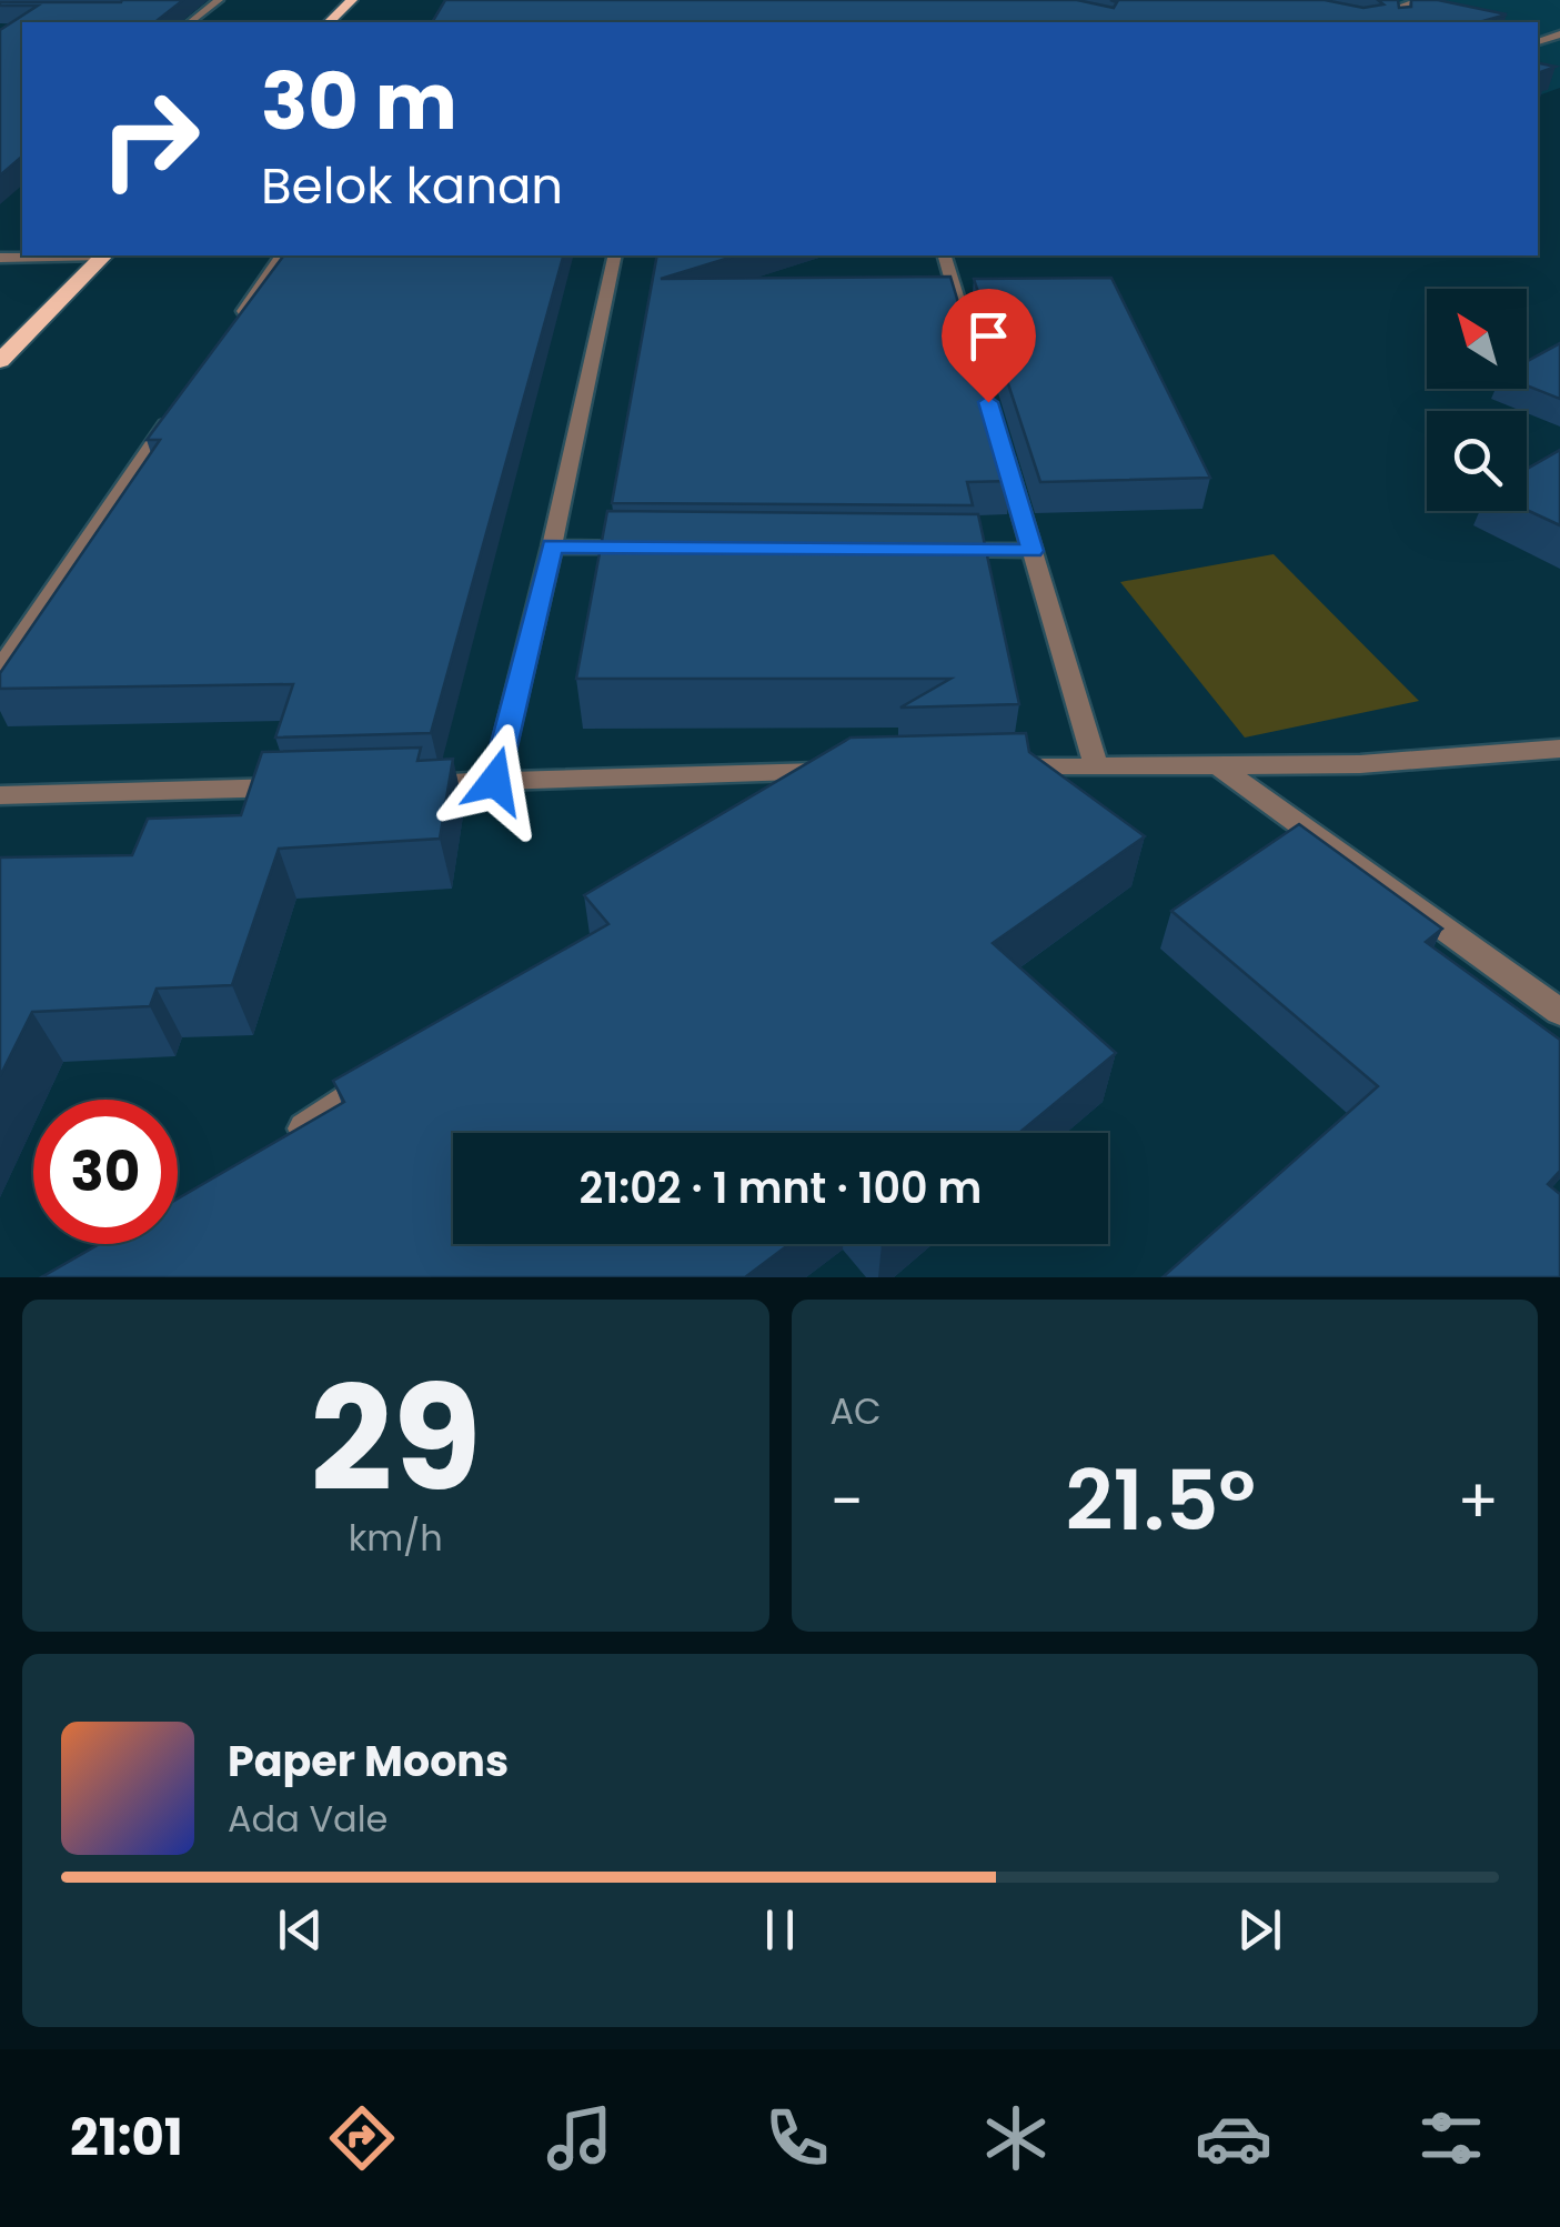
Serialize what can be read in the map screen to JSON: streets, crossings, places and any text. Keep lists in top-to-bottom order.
{
  "north": "top left",
  "page": {
    "turn": ["30 m", "Belok kanan"],
    "limit": "30",
    "trip": "21:02 · 1 mnt · 100 m",
    "tile": [
      ["29", "km/h"],
      "AC"
    ],
    "heat": ["−", "21.5°", "+"],
    "song": ["Paper Moons", "Ada Vale"],
    "tabs": "21:01"
  }
}
